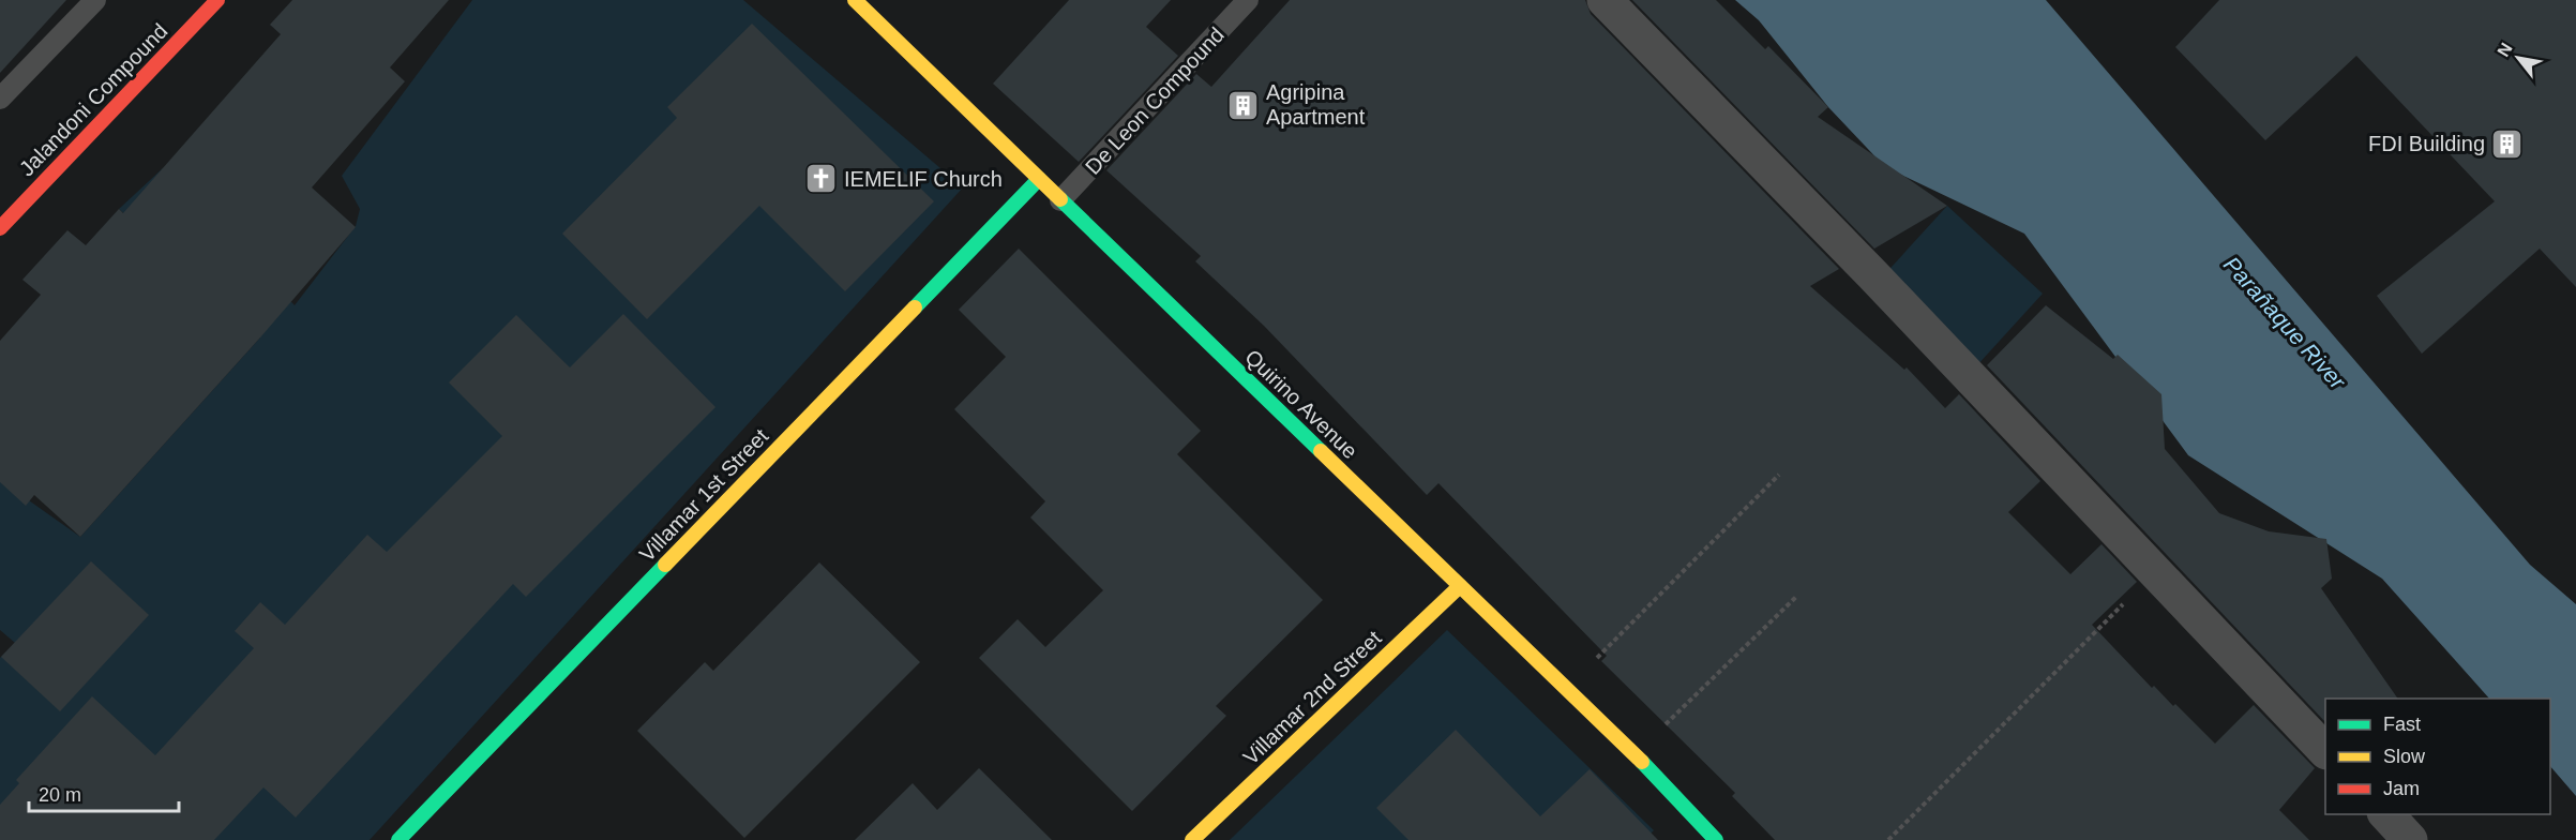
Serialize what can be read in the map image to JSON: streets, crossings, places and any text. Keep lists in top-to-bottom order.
{
  "streets": {
    "street": [
      "Jalandoni Compound",
      "Quirino Avenue",
      "Villamar 1st Street",
      "Villamar 2nd Street"
    ],
    "lane": ["De Leon Compound"]
  },
  "crossings": [
    ["De Leon Compound", "Quirino Avenue"],
    ["Quirino Avenue", "Villamar 1st Street"],
    ["Quirino Avenue", "Villamar 2nd Street"]
  ],
  "water": ["Parañaque River"],
  "places": {
    "building": ["Agripina Apartment", "FDI Building"],
    "church": ["IEMELIF Church"]
  },
  "legend": ["Fast", "Slow", "Jam"],
  "scale_bar": "20 m",
  "north": "top left"
}
